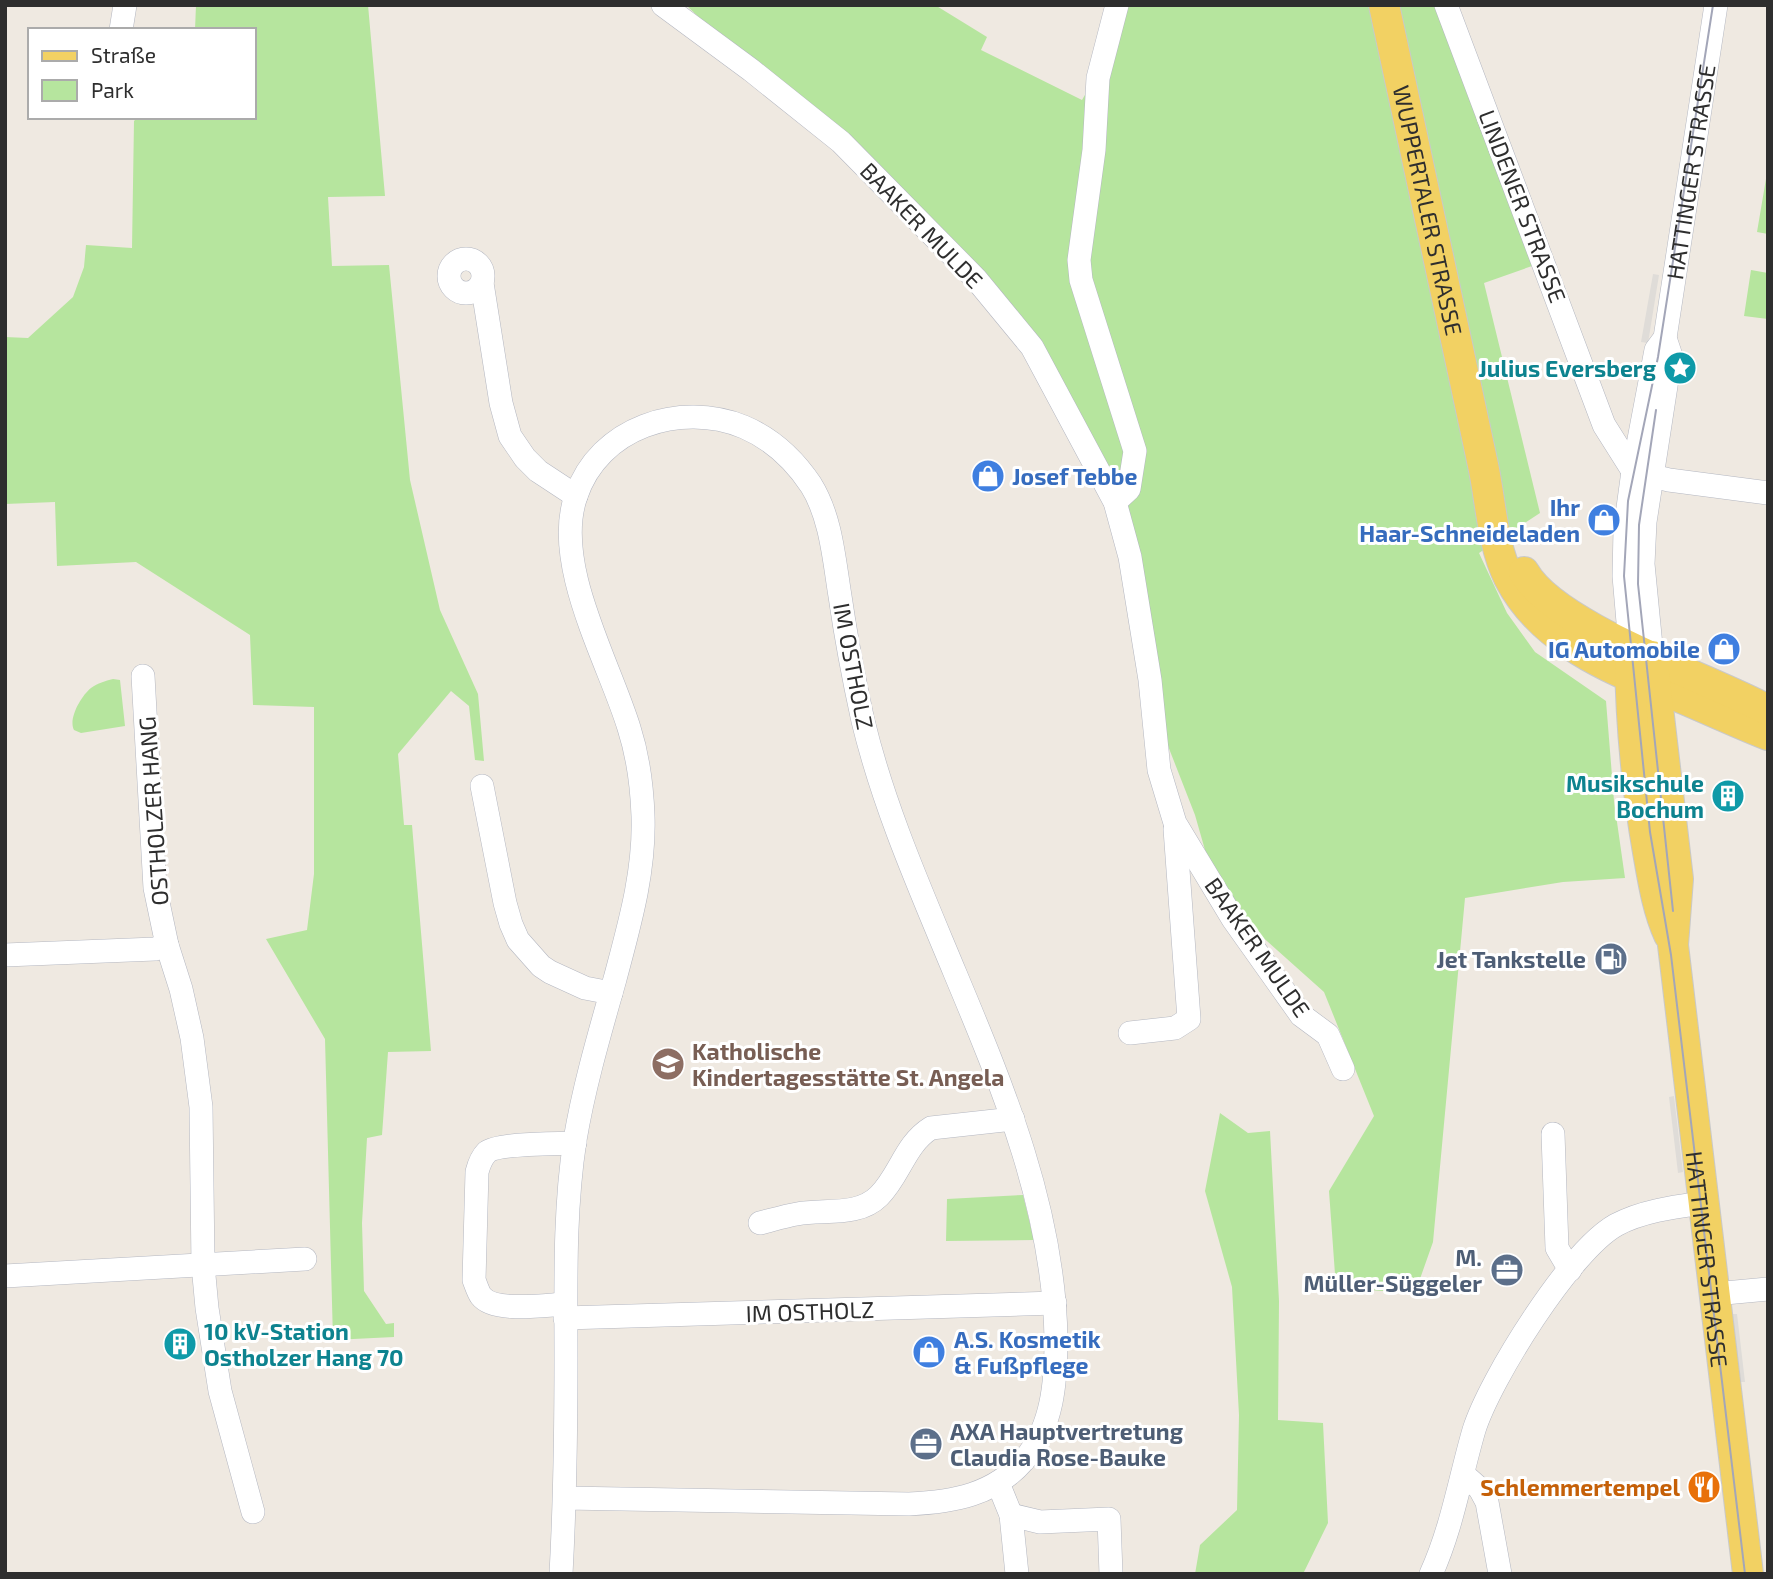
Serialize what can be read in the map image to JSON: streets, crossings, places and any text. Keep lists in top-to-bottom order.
{
  "streets": {
    "main road": ["HATTINGER STRASSE", "WUPPERTALER STRASSE"],
    "street": [
      "LINDENER STRASSE",
      "BAAKER MULDE",
      "IM OSTHOLZ",
      "OSTHOLZER HANG"
    ]
  },
  "crossings": [
    ["HATTINGER STRASSE", "LINDENER STRASSE"],
    ["HATTINGER STRASSE", "WUPPERTALER STRASSE"]
  ],
  "places": {
    "place": ["Julius Eversberg"],
    "shop": [
      "Josef Tebbe",
      "Ihr Haar-Schneideladen",
      "IG Automobile",
      "A.S. Kosmetik & Fußpflege"
    ],
    "building": ["Musikschule Bochum", "10 kV-Station Ostholzer Hang 70"],
    "fuel station": ["Jet Tankstelle"],
    "school or university": ["Katholische Kindertagesstätte St. Angela"],
    "office": ["M. Müller-Süggeler", "AXA Hauptvertretung Claudia Rose-Bauke"],
    "restaurant": ["Schlemmertempel"]
  },
  "legend": ["Straße", "Park"]
}
